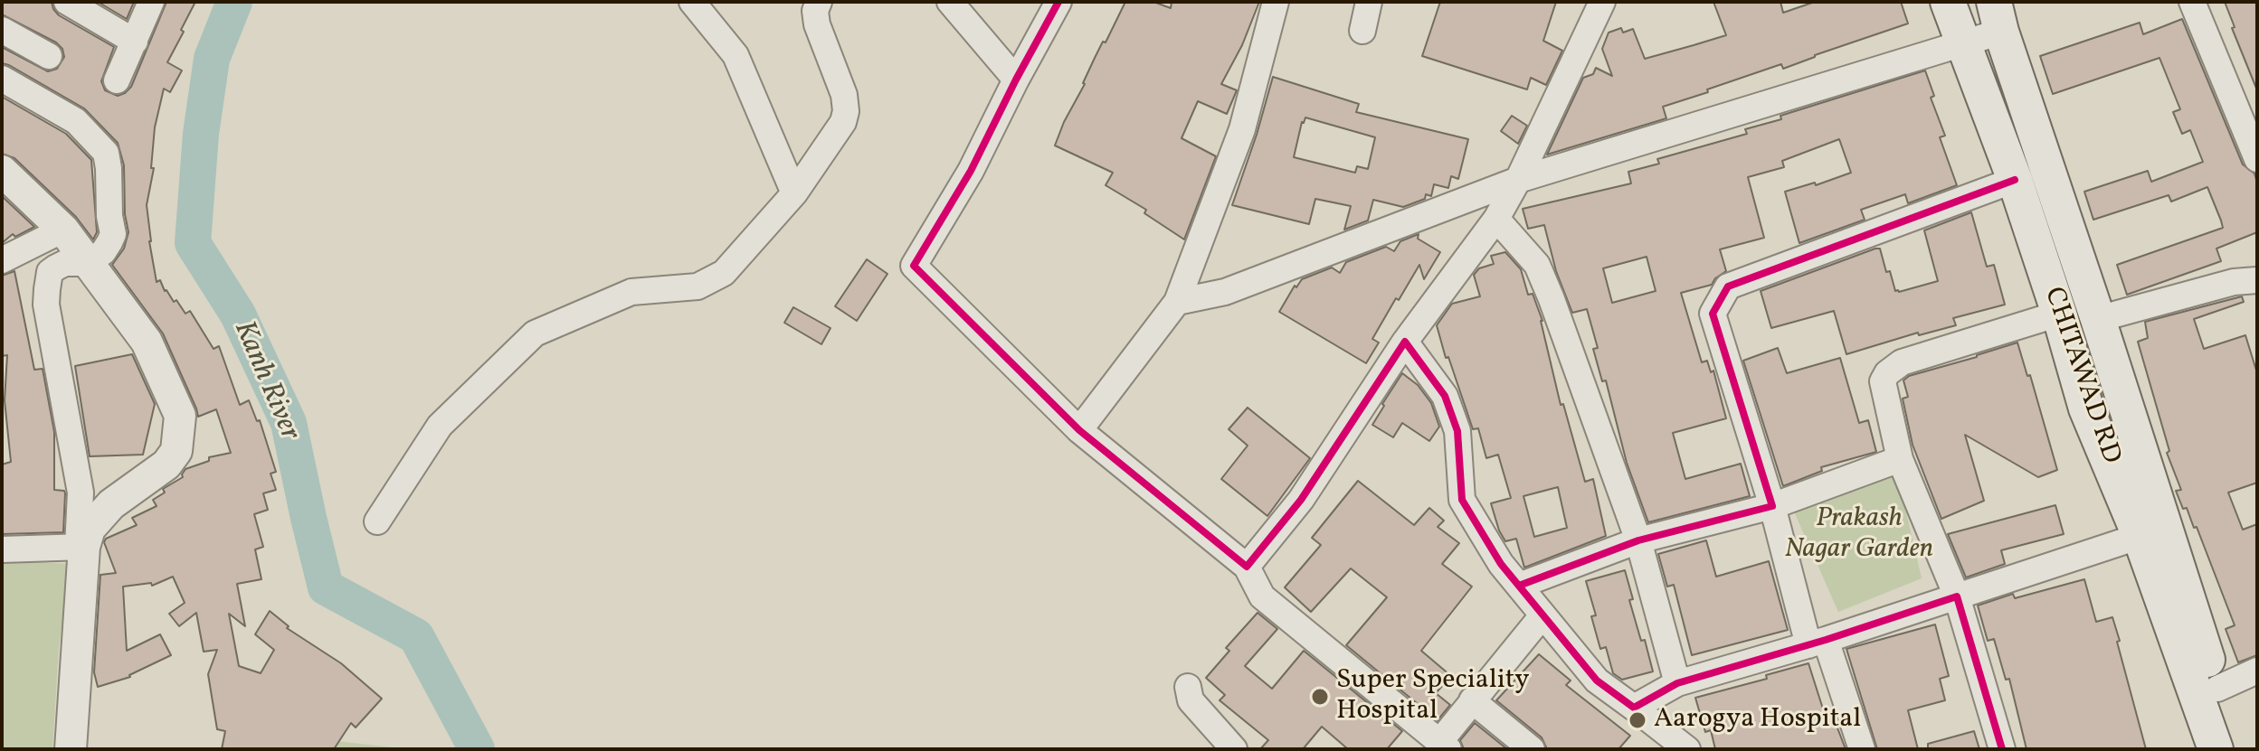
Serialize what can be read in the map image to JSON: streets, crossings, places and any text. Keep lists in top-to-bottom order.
{
  "streets": {
    "main road": ["CHITAWAD RD"]
  },
  "water": ["Kanh River"],
  "parks": ["Prakash Nagar Garden"],
  "places": ["Super Speciality Hospital", "Aarogya Hospital"]
}
